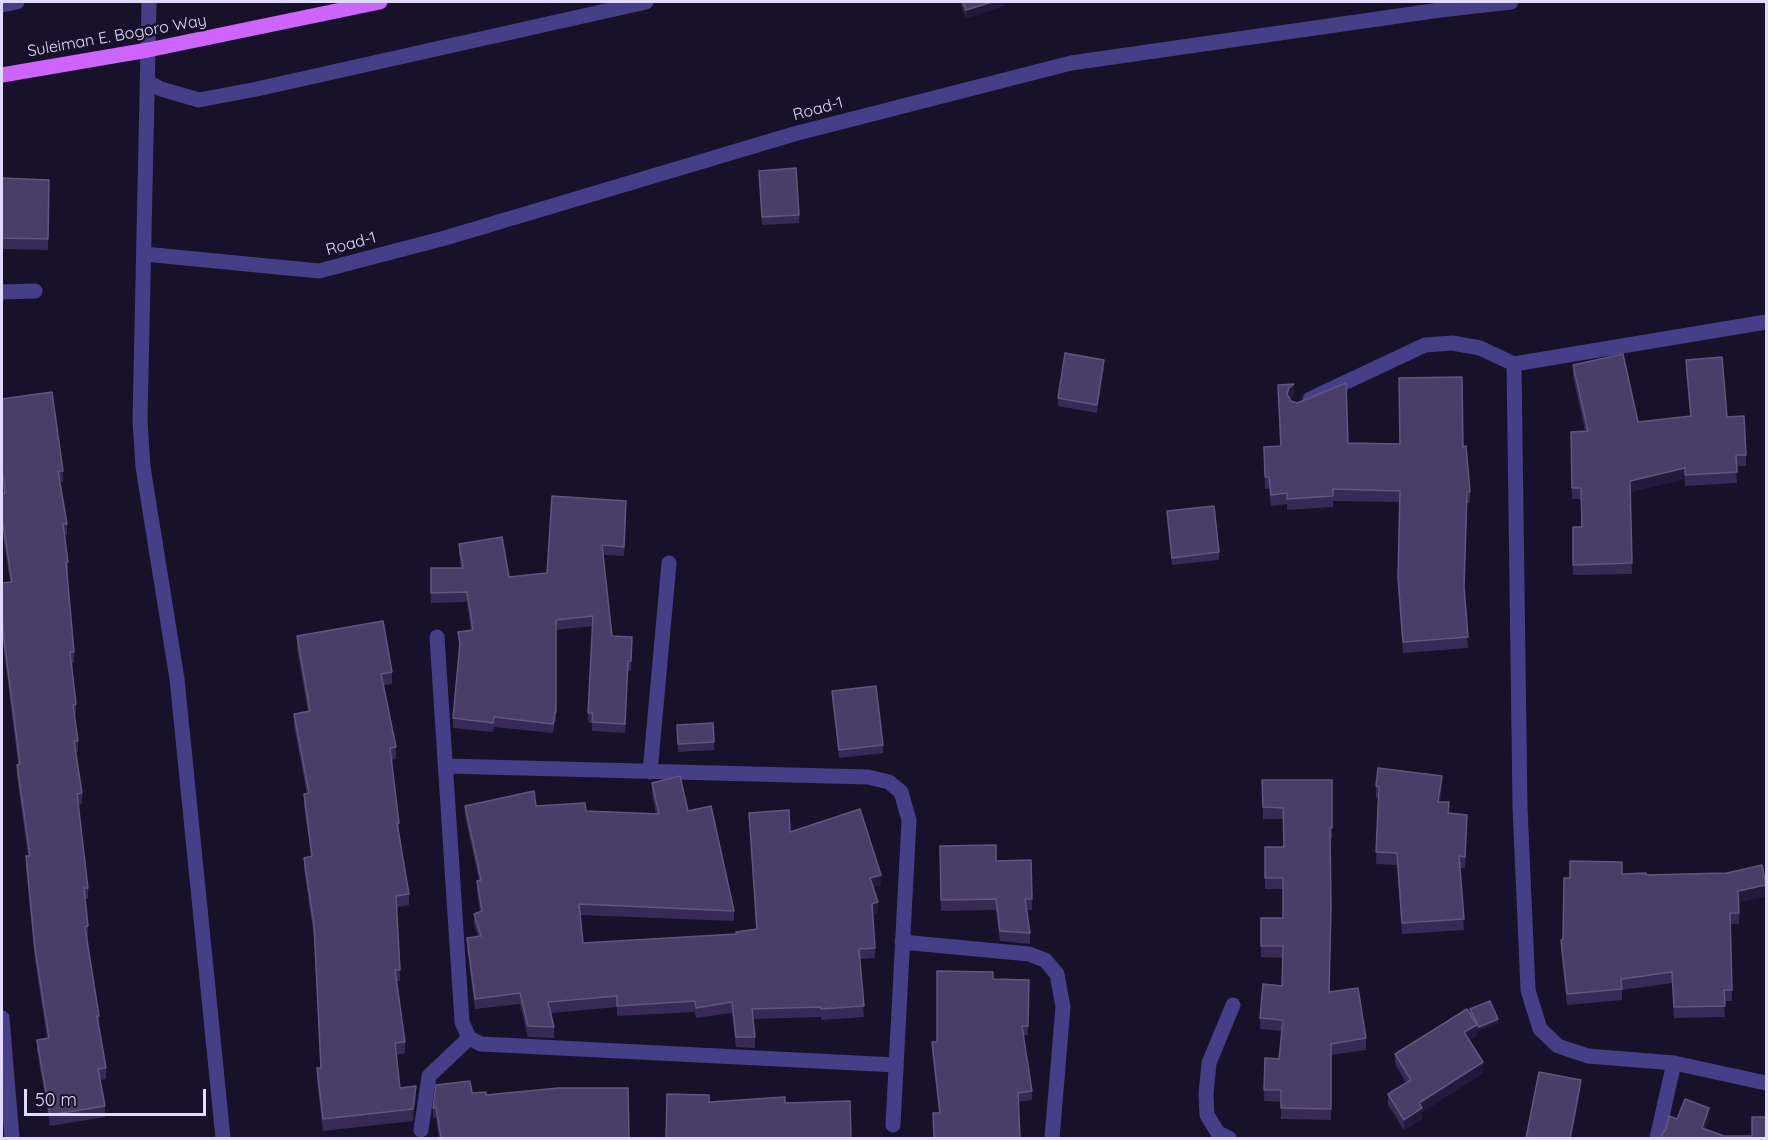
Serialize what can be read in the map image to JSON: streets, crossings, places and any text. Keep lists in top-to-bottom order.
{
  "streets": {
    "main road": ["Suleiman E. Bogoro Way"],
    "street": ["Road-1"]
  },
  "scale_bar": "50 m"
}
